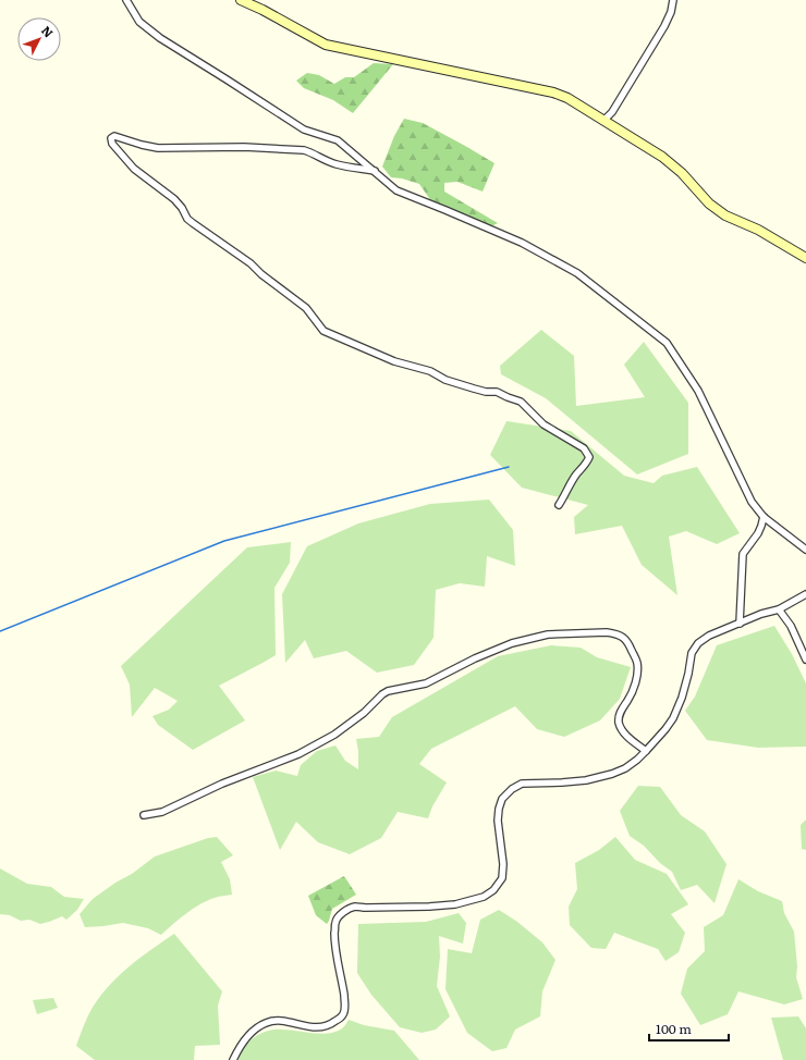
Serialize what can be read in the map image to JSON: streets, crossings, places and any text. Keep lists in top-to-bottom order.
{
  "scale_bar": "100 m",
  "north": "top right"
}
